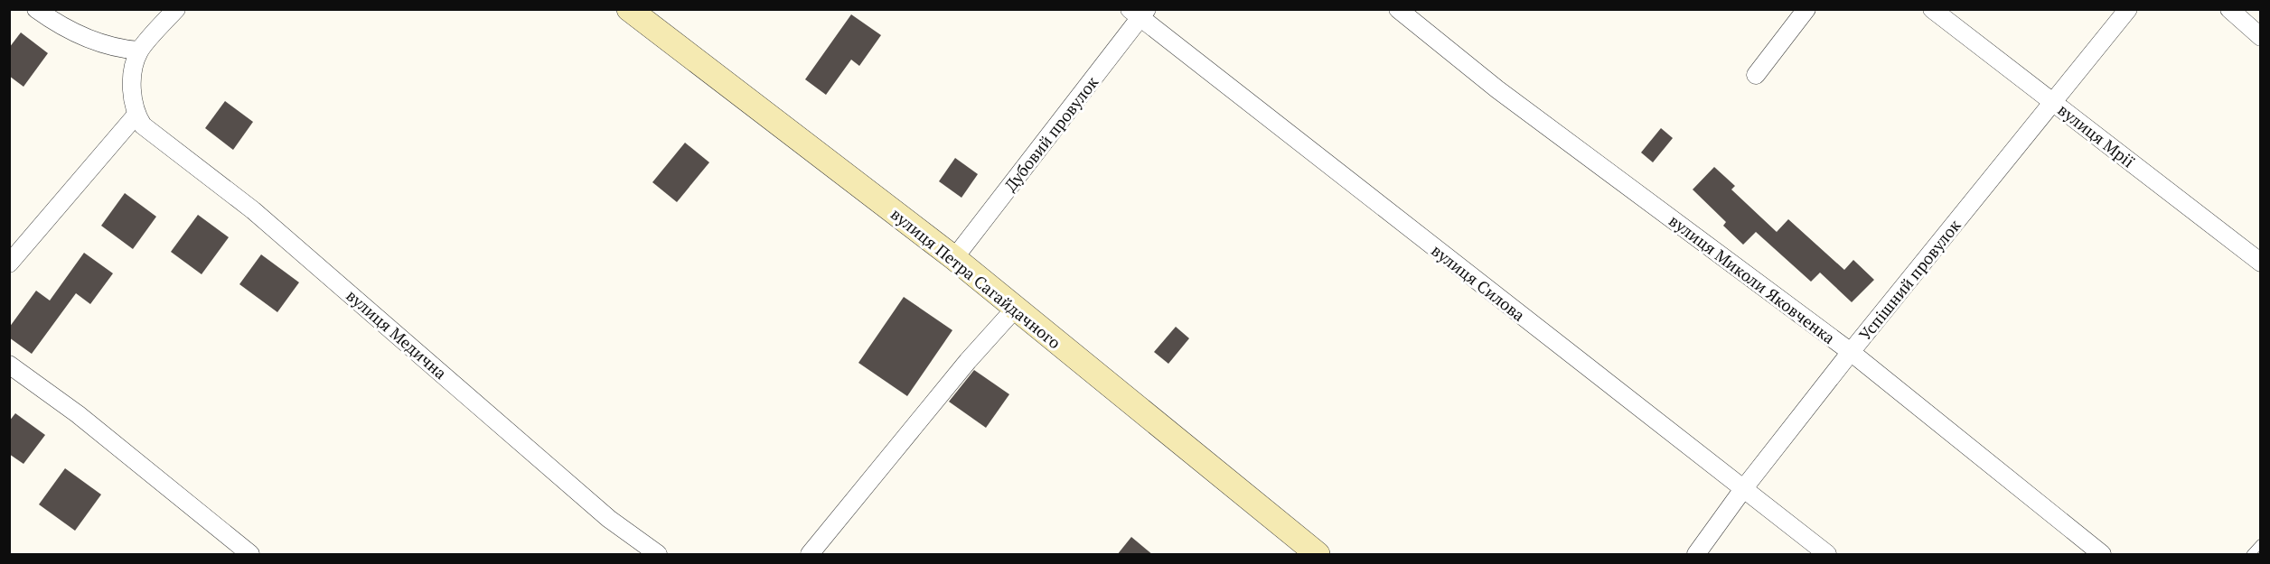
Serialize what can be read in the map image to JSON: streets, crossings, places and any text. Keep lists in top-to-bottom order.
{
  "streets": {
    "street": [
      "Дубовий провулок",
      "вулиця Мрії",
      "вулиця Петра Сагайдачного",
      "вулиця Миколи Яковченка",
      "Успішний провулок",
      "вулиця Силова",
      "вулиця Медична"
    ]
  },
  "crossings": [
    ["Дубовий провулок", "вулиця Петра Сагайдачного"],
    ["Дубовий провулок", "вулиця Силова"],
    ["вулиця Мрії", "Успішний провулок"],
    ["вулиця Миколи Яковченка", "Успішний провулок"],
    ["Успішний провулок", "вулиця Силова"]
  ]
}
